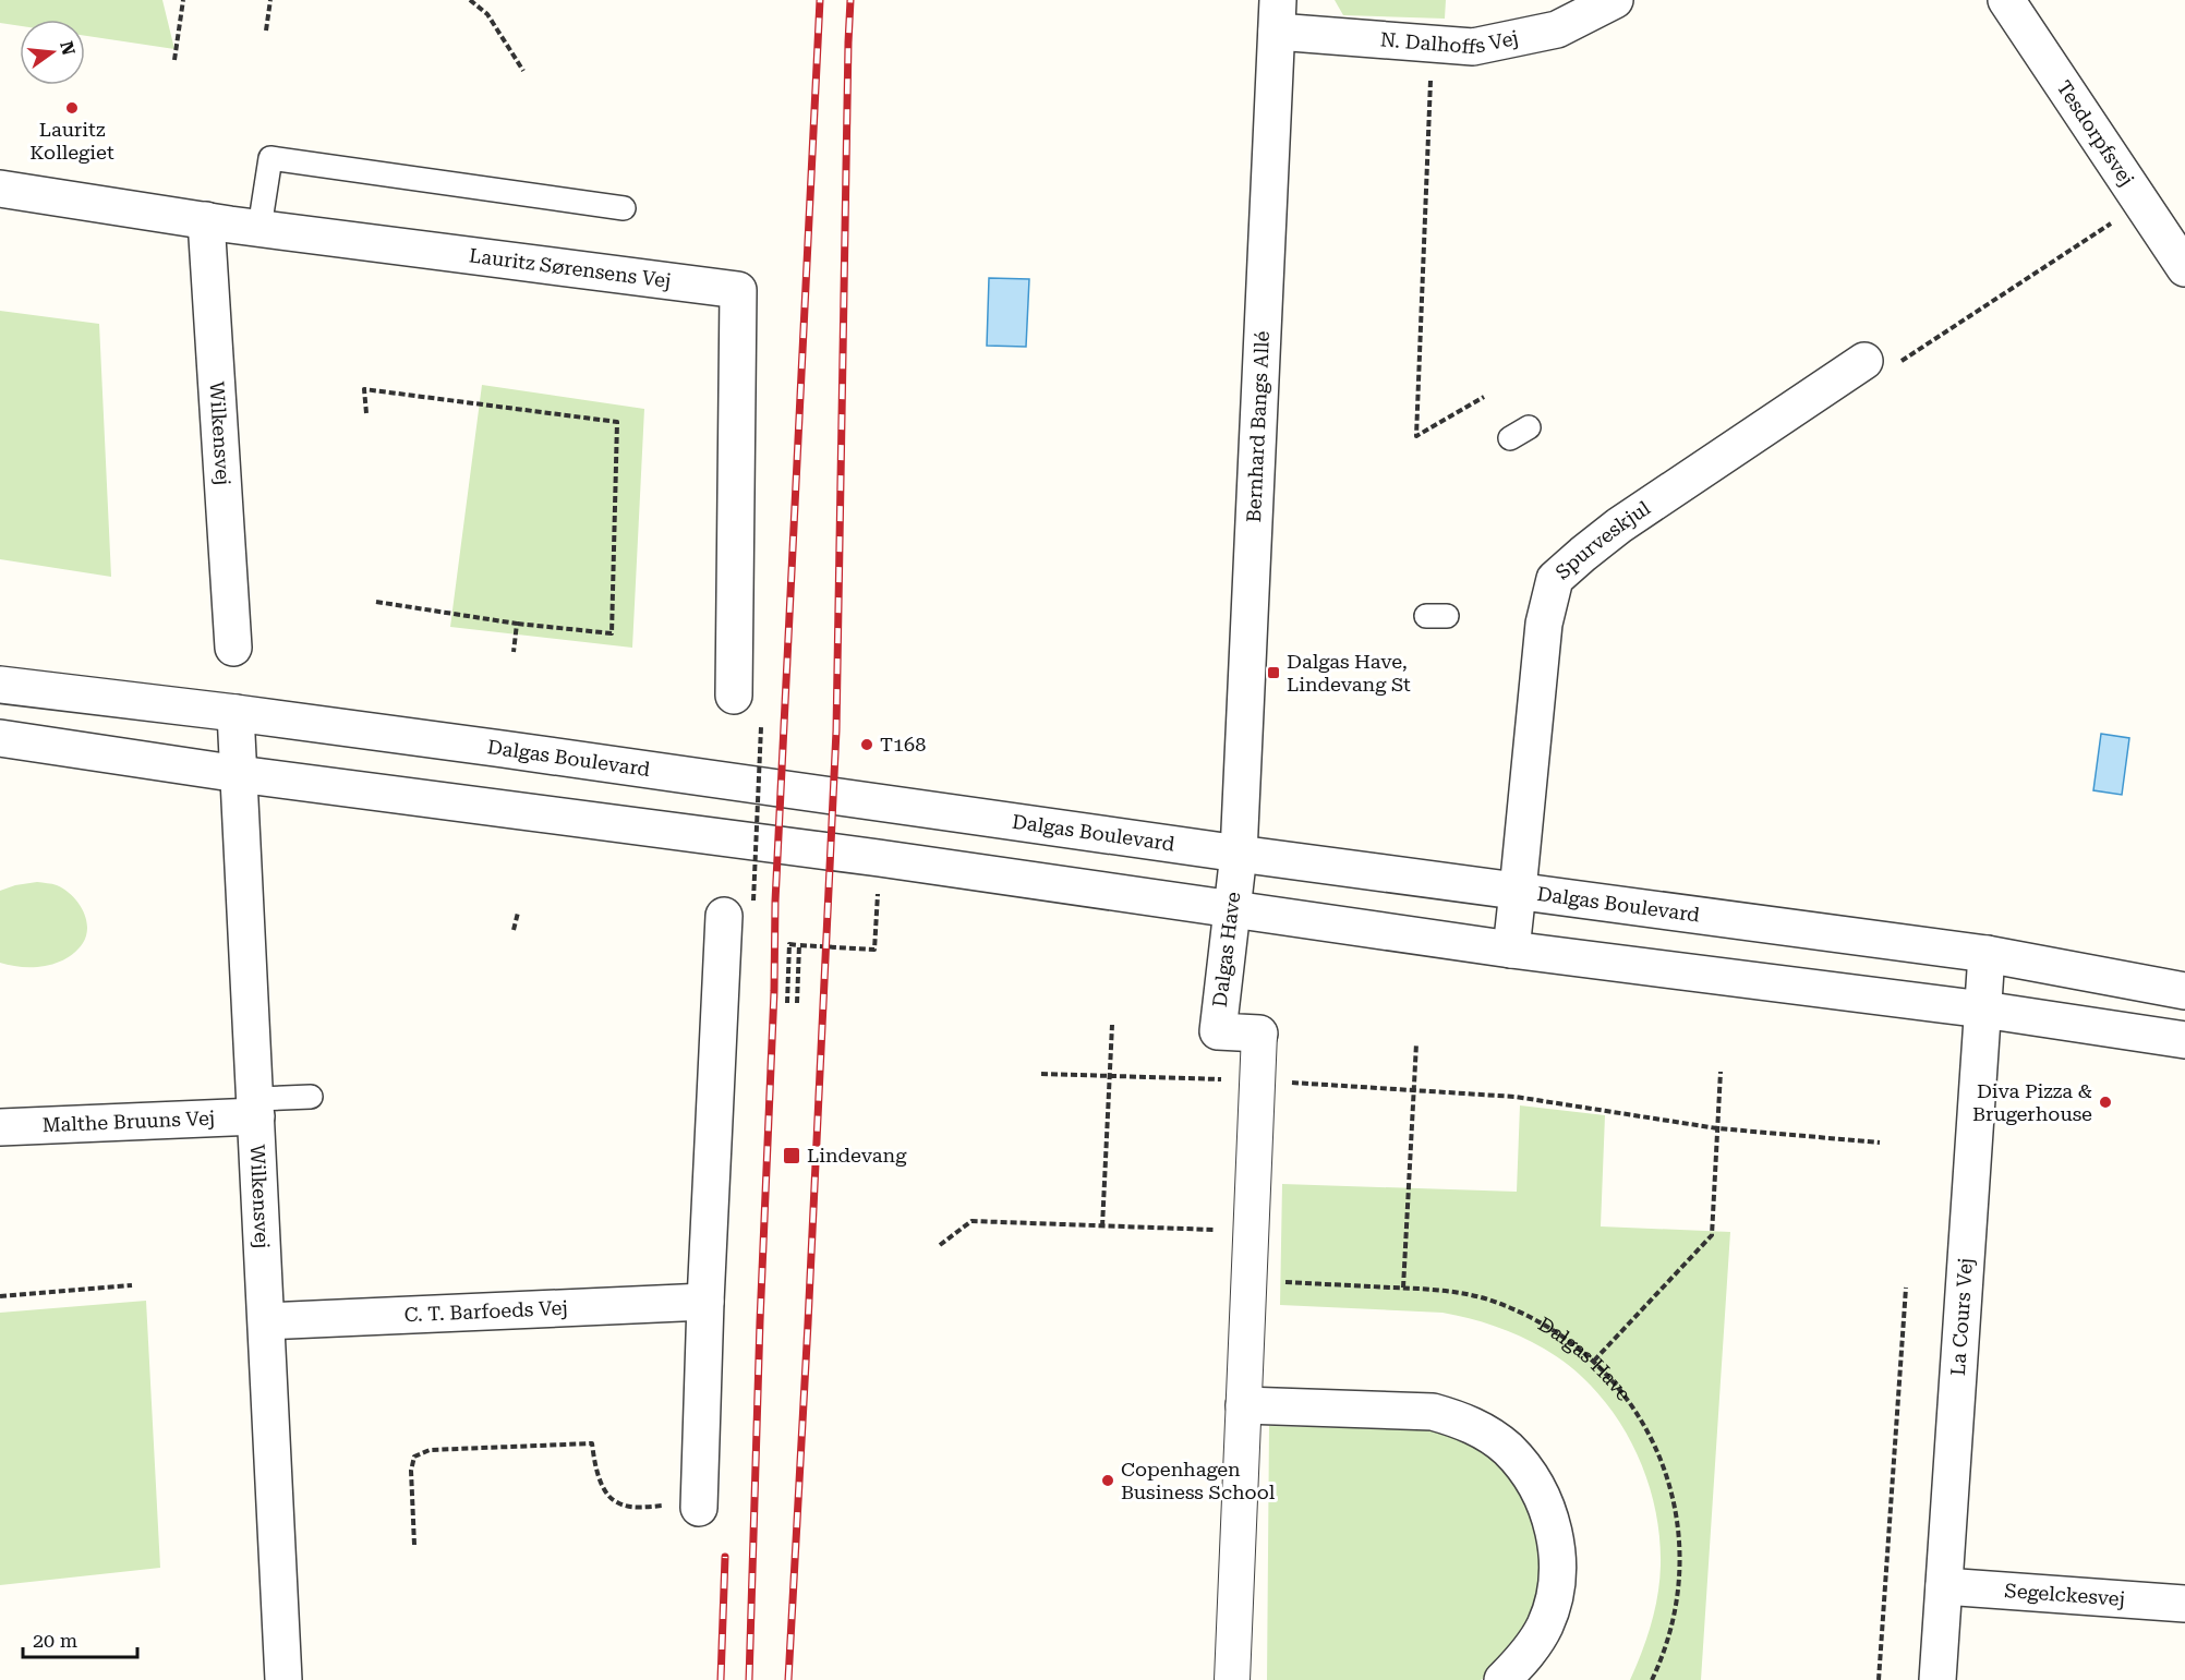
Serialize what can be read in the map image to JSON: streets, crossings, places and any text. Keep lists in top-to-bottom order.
{
  "streets": {
    "street": [
      "N. Dalhoffs Vej",
      "Tesdorpfsvej",
      "Lauritz Sørensens Vej",
      "Bernhard Bangs Allé",
      "Wilkensvej",
      "Spurveskjul",
      "Dalgas Boulevard",
      "Dalgas Have",
      "Malthe Bruuns Vej",
      "C. T. Barfoeds Vej",
      "La Cours Vej",
      "Segelckesvej"
    ]
  },
  "crossings": [
    ["N. Dalhoffs Vej", "Bernhard Bangs Allé"],
    ["Lauritz Sørensens Vej", "Wilkensvej"],
    ["Bernhard Bangs Allé", "Dalgas Boulevard"],
    ["Bernhard Bangs Allé", "Dalgas Have"],
    ["Wilkensvej", "Dalgas Boulevard"],
    ["Wilkensvej", "Malthe Bruuns Vej"],
    ["Wilkensvej", "C. T. Barfoeds Vej"],
    ["Spurveskjul", "Dalgas Boulevard"],
    ["Dalgas Boulevard", "Dalgas Have"],
    ["Dalgas Boulevard", "La Cours Vej"],
    ["La Cours Vej", "Segelckesvej"]
  ],
  "places": {
    "other": [
      "Lauritz Kollegiet",
      "T168",
      "Diva Pizza & Brugerhouse",
      "Copenhagen Business School"
    ],
    "transit": ["Dalgas Have, Lindevang St", "Lindevang"]
  },
  "scale_bar": "20 m",
  "north": "right"
}
